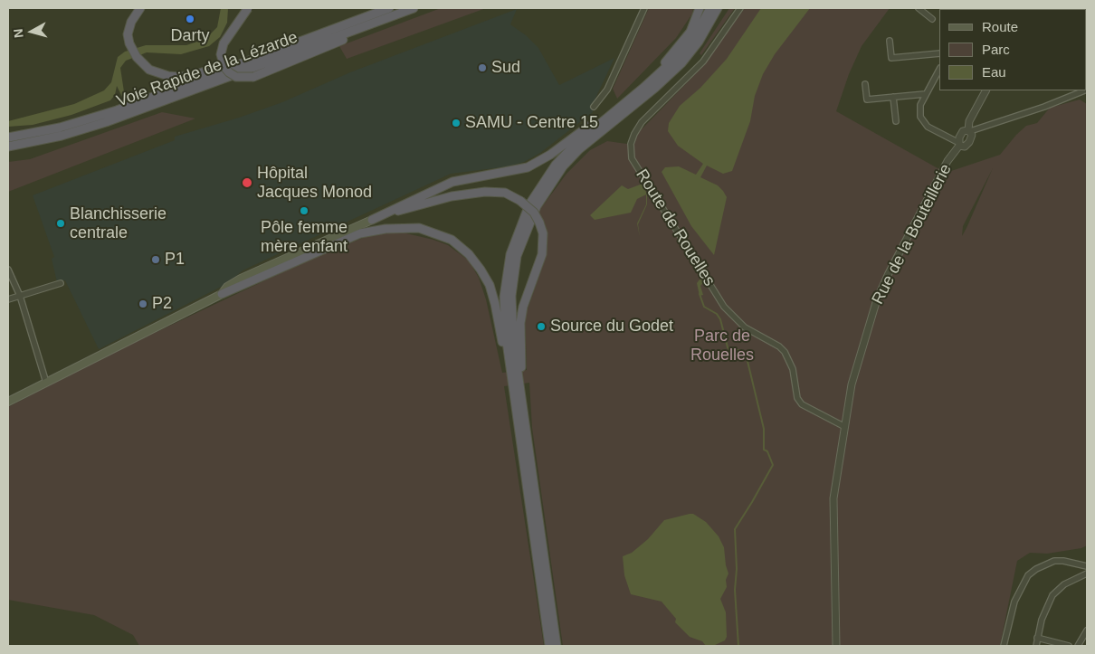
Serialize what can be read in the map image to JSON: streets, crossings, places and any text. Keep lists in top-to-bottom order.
{
  "streets": {
    "highway": ["Voie Rapide de la Lézarde"],
    "street": ["Route de Rouelles", "Rue de la Bouteillerie"]
  },
  "crossings": [
    ["Route de Rouelles", "Rue de la Bouteillerie"]
  ],
  "parks": ["Parc de Rouelles"],
  "places": [
    "Darty",
    "Sud",
    "SAMU - Centre 15",
    "Hôpital Jacques Monod",
    "Pôle femme mère enfant",
    "Blanchisserie centrale",
    "P1",
    "P2",
    "Source du Godet"
  ],
  "legend": ["Route", "Parc", "Eau"],
  "north": "left"
}
